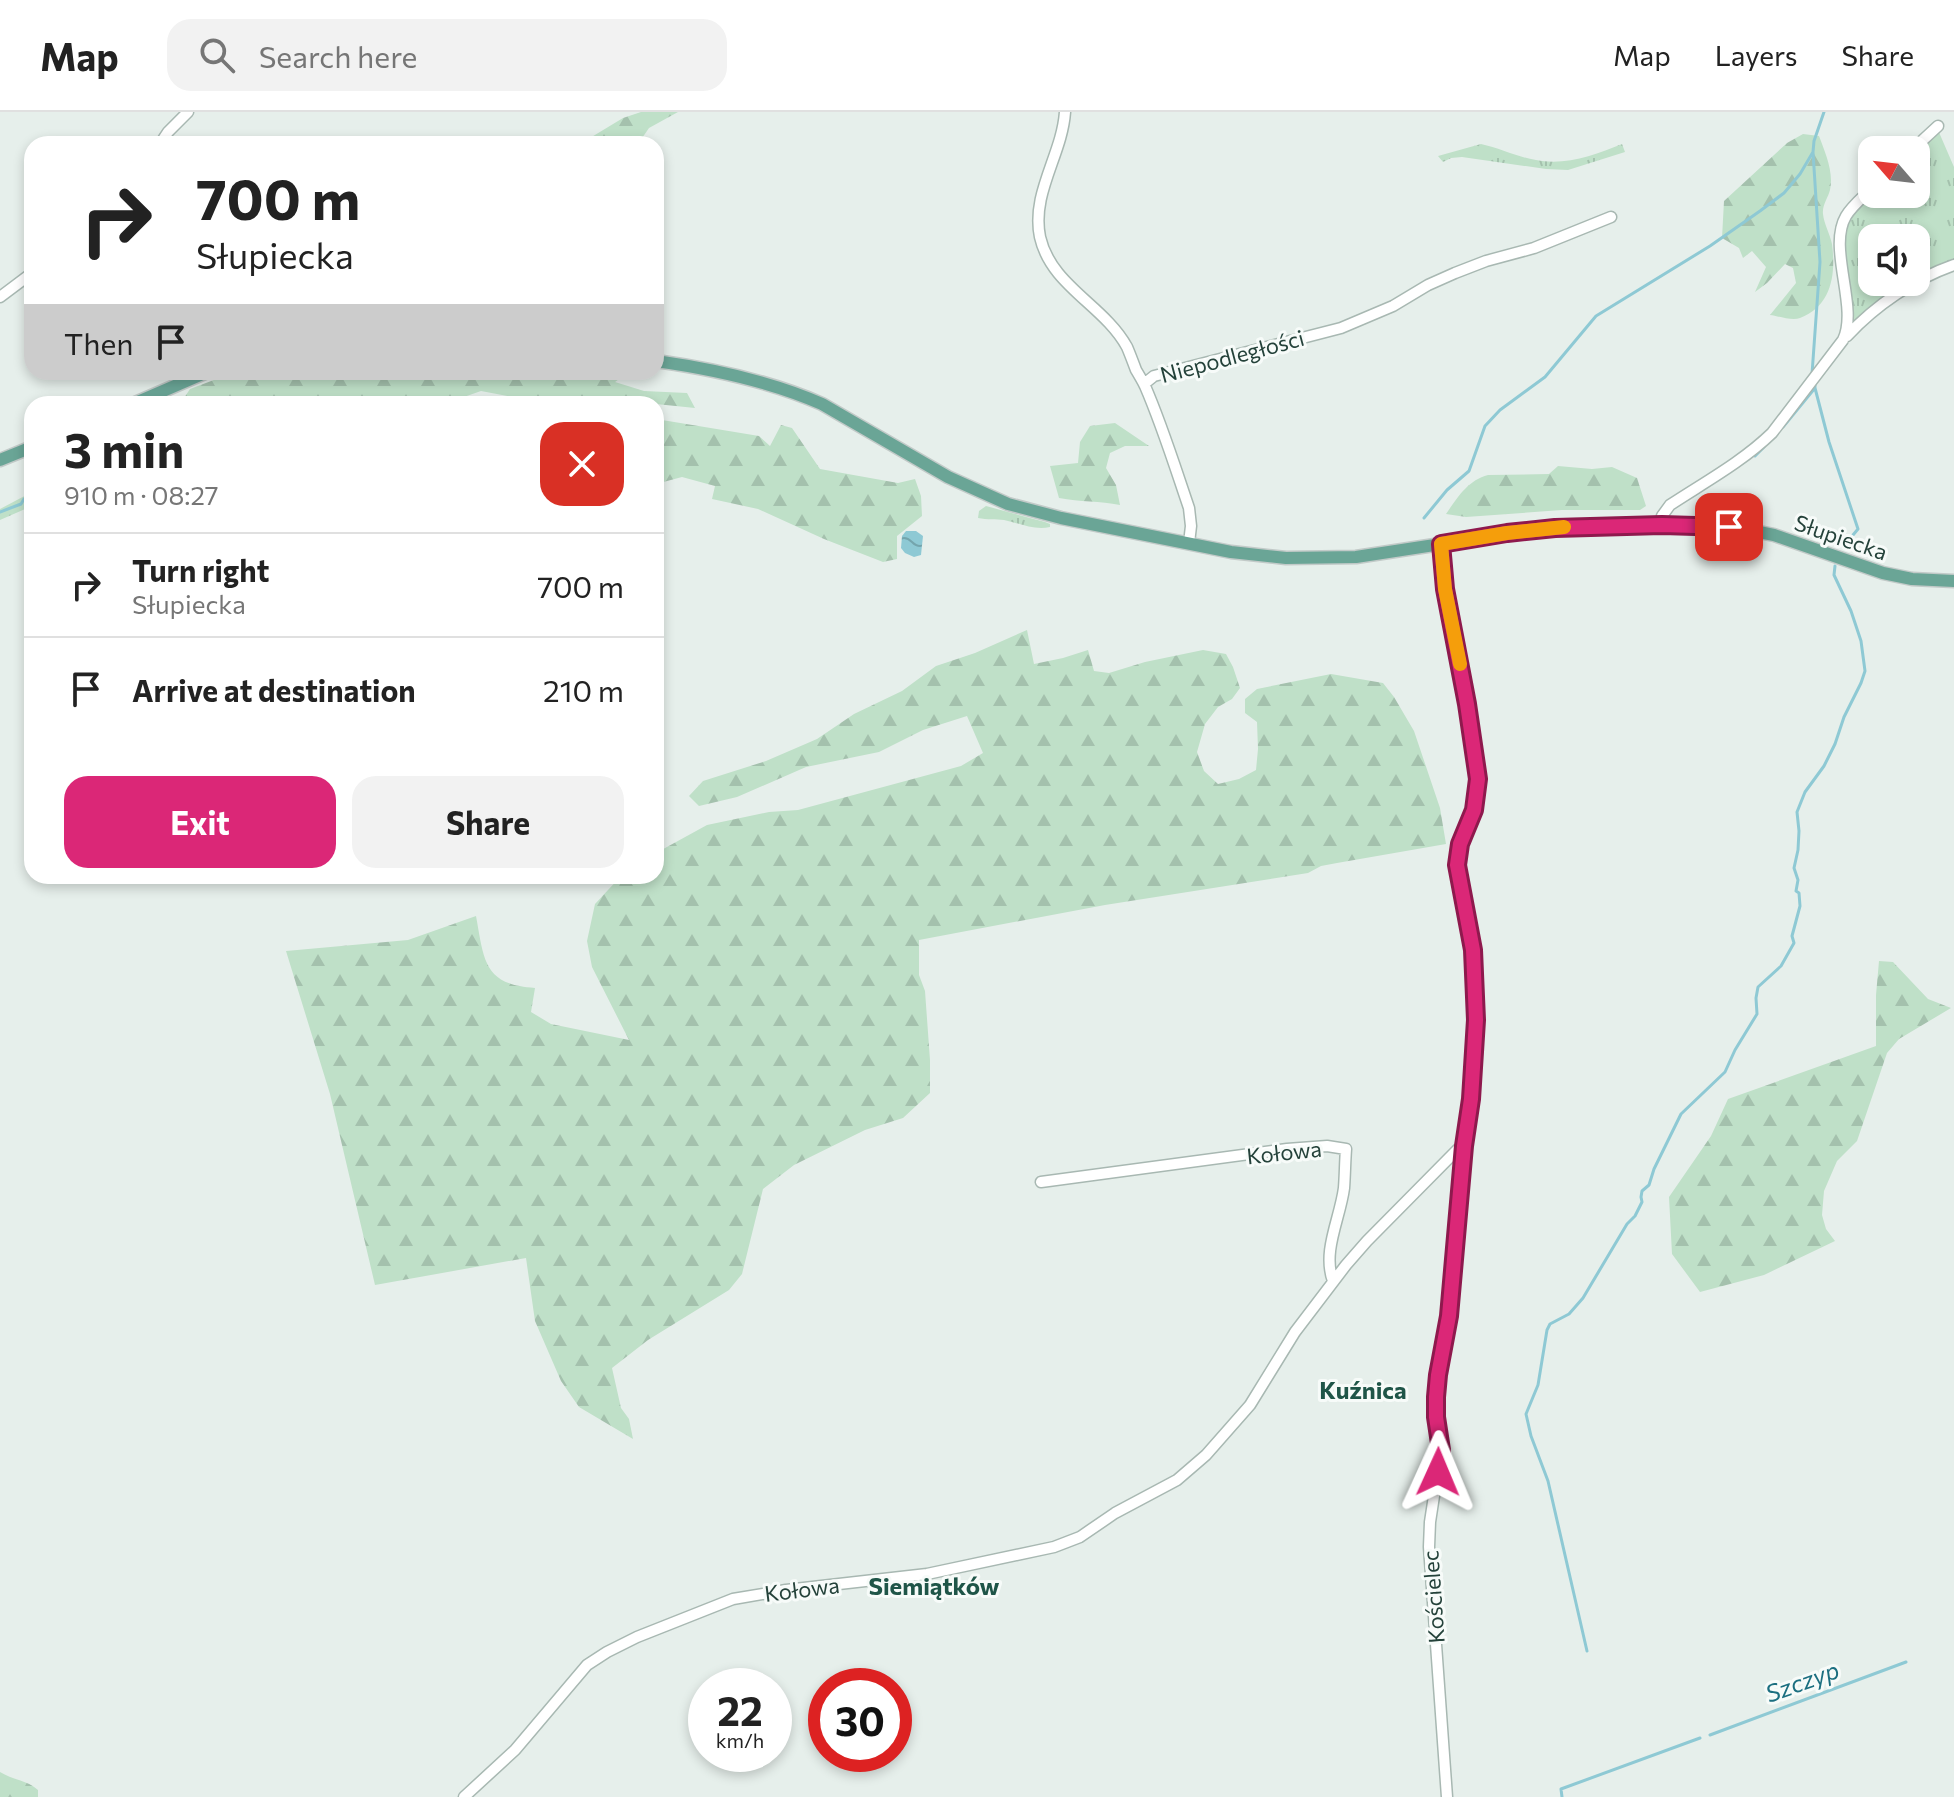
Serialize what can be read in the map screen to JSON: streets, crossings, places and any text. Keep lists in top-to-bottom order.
{
  "streets": {
    "main road": ["Słupiecka"],
    "street": ["Niepodległości", "Kołowa", "Kościelec"]
  },
  "crossings": [
    ["Słupiecka", "Kościelec"],
    ["Kołowa", "Kościelec"]
  ],
  "districts": ["Kuźnica", "Siemiątków"],
  "water": ["Szczyp"],
  "north": "top left",
  "page": {
    "header": "Map",
    "search": "Search here",
    "nav": ["Map", "Layers", "Share"],
    "turn": ["700 m", "Słupiecka"],
    "then": "Then",
    "heading": ["3 min", "910 m · 08:27"],
    "list": [
      {
        "name": "Turn right",
        "note": "Słupiecka",
        "value": "700 m"
      },
      {
        "name": "Arrive at destination",
        "value": "210 m"
      }
    ],
    "buttons": ["Exit", "Share"],
    "speed": "22 km/h",
    "limit": "30"
  }
}
